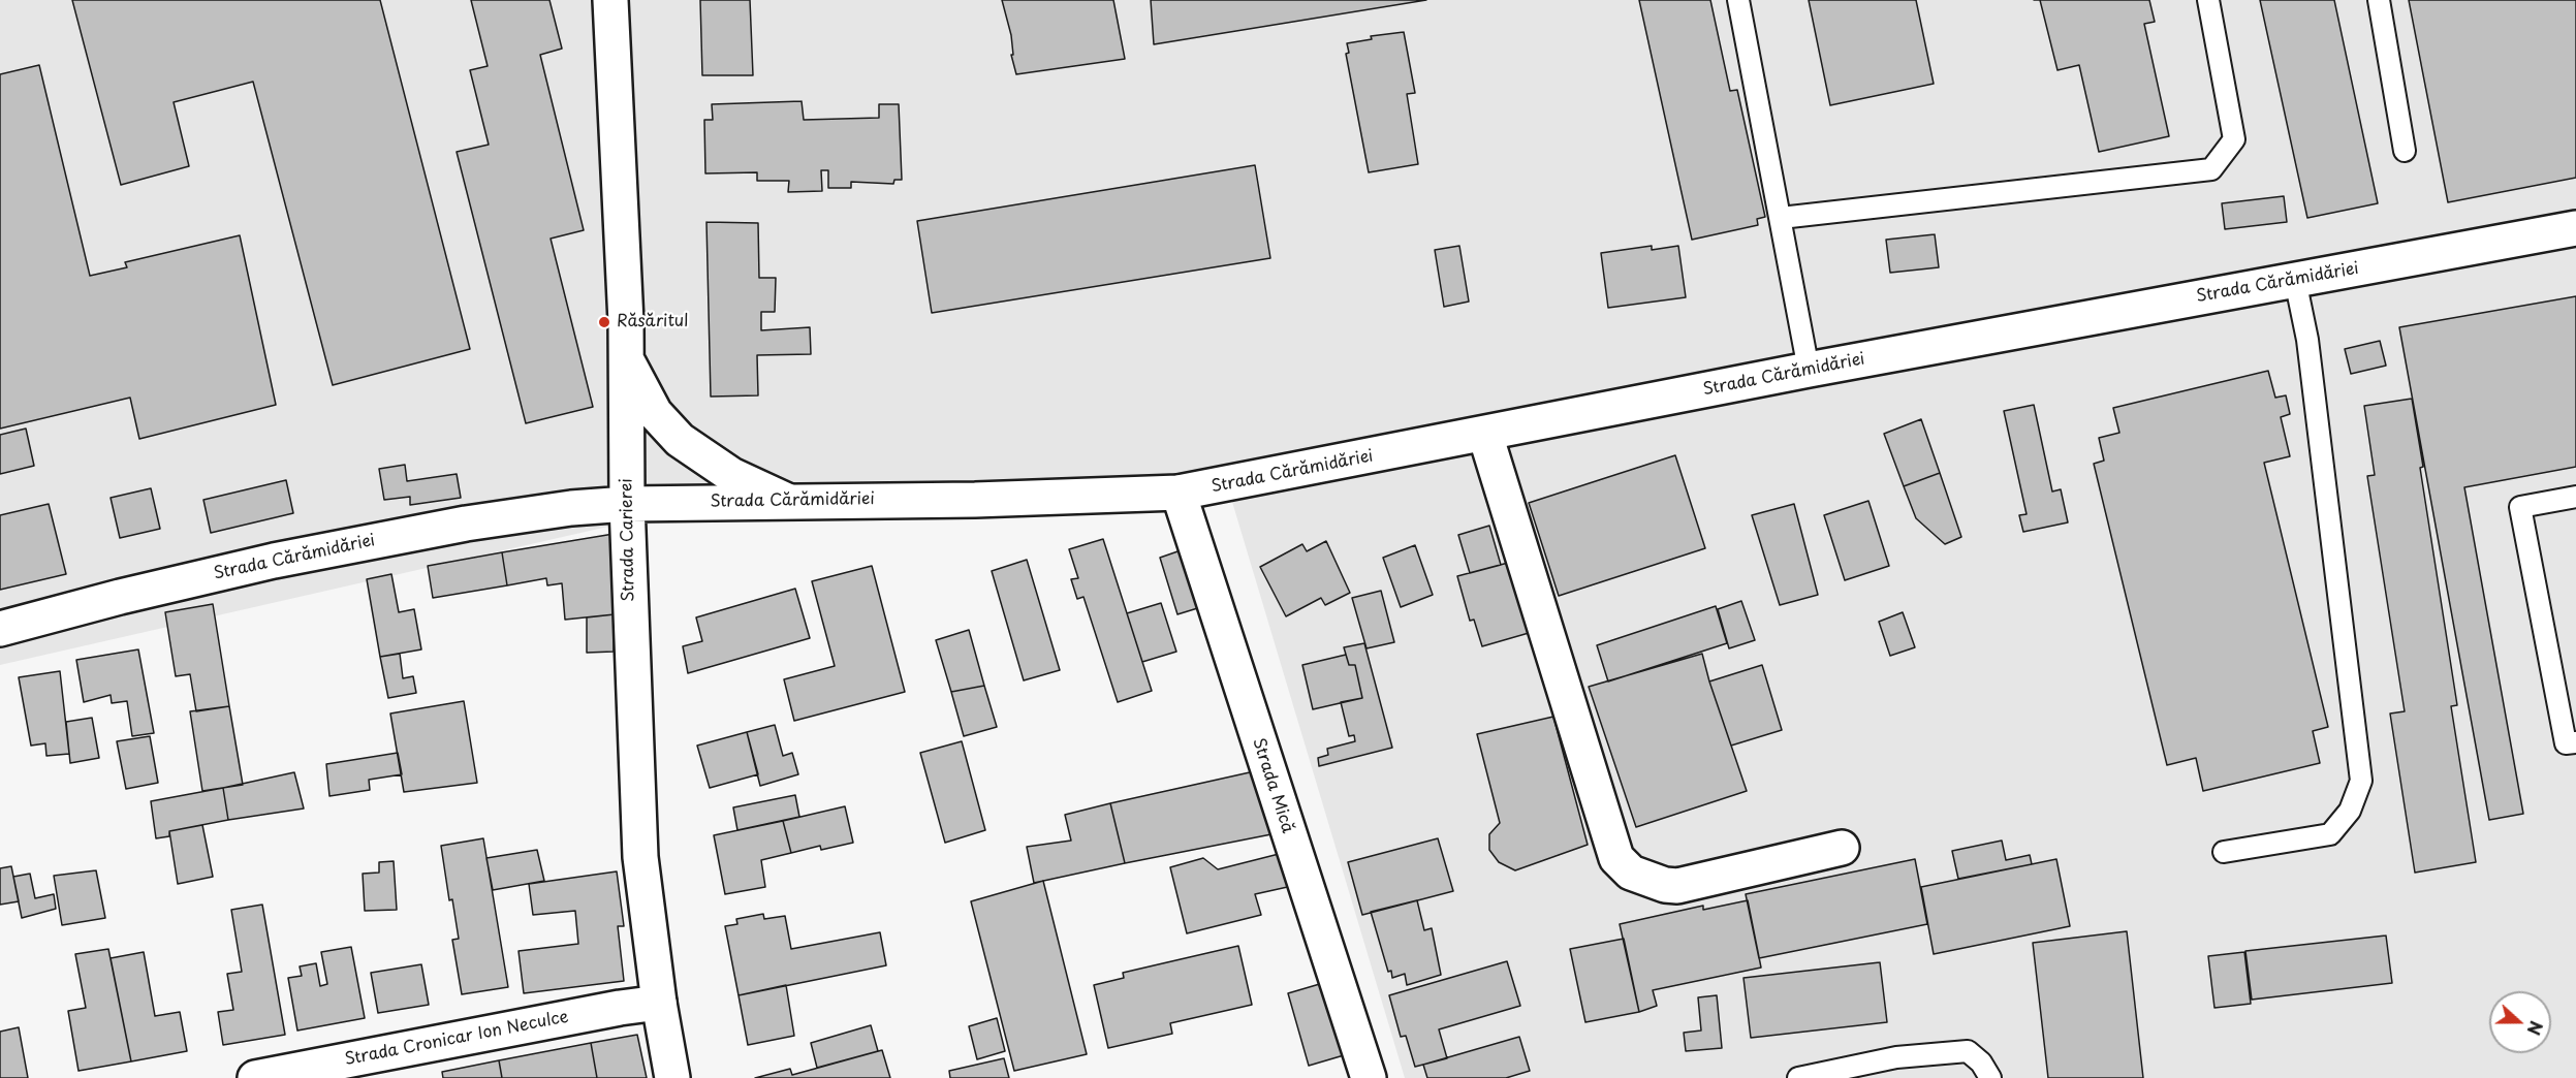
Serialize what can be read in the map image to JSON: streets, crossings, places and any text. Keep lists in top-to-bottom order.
{
  "streets": {
    "street": [
      "Strada Cărămidăriei",
      "Strada Carierei",
      "Strada Mică",
      "Strada Cronicar Ion Neculce"
    ]
  },
  "crossings": [
    ["Strada Cărămidăriei", "Strada Carierei"],
    ["Strada Cărămidăriei", "Strada Mică"],
    ["Strada Carierei", "Strada Cronicar Ion Neculce"]
  ],
  "places": ["Răsăritul"],
  "north": "right"
}
